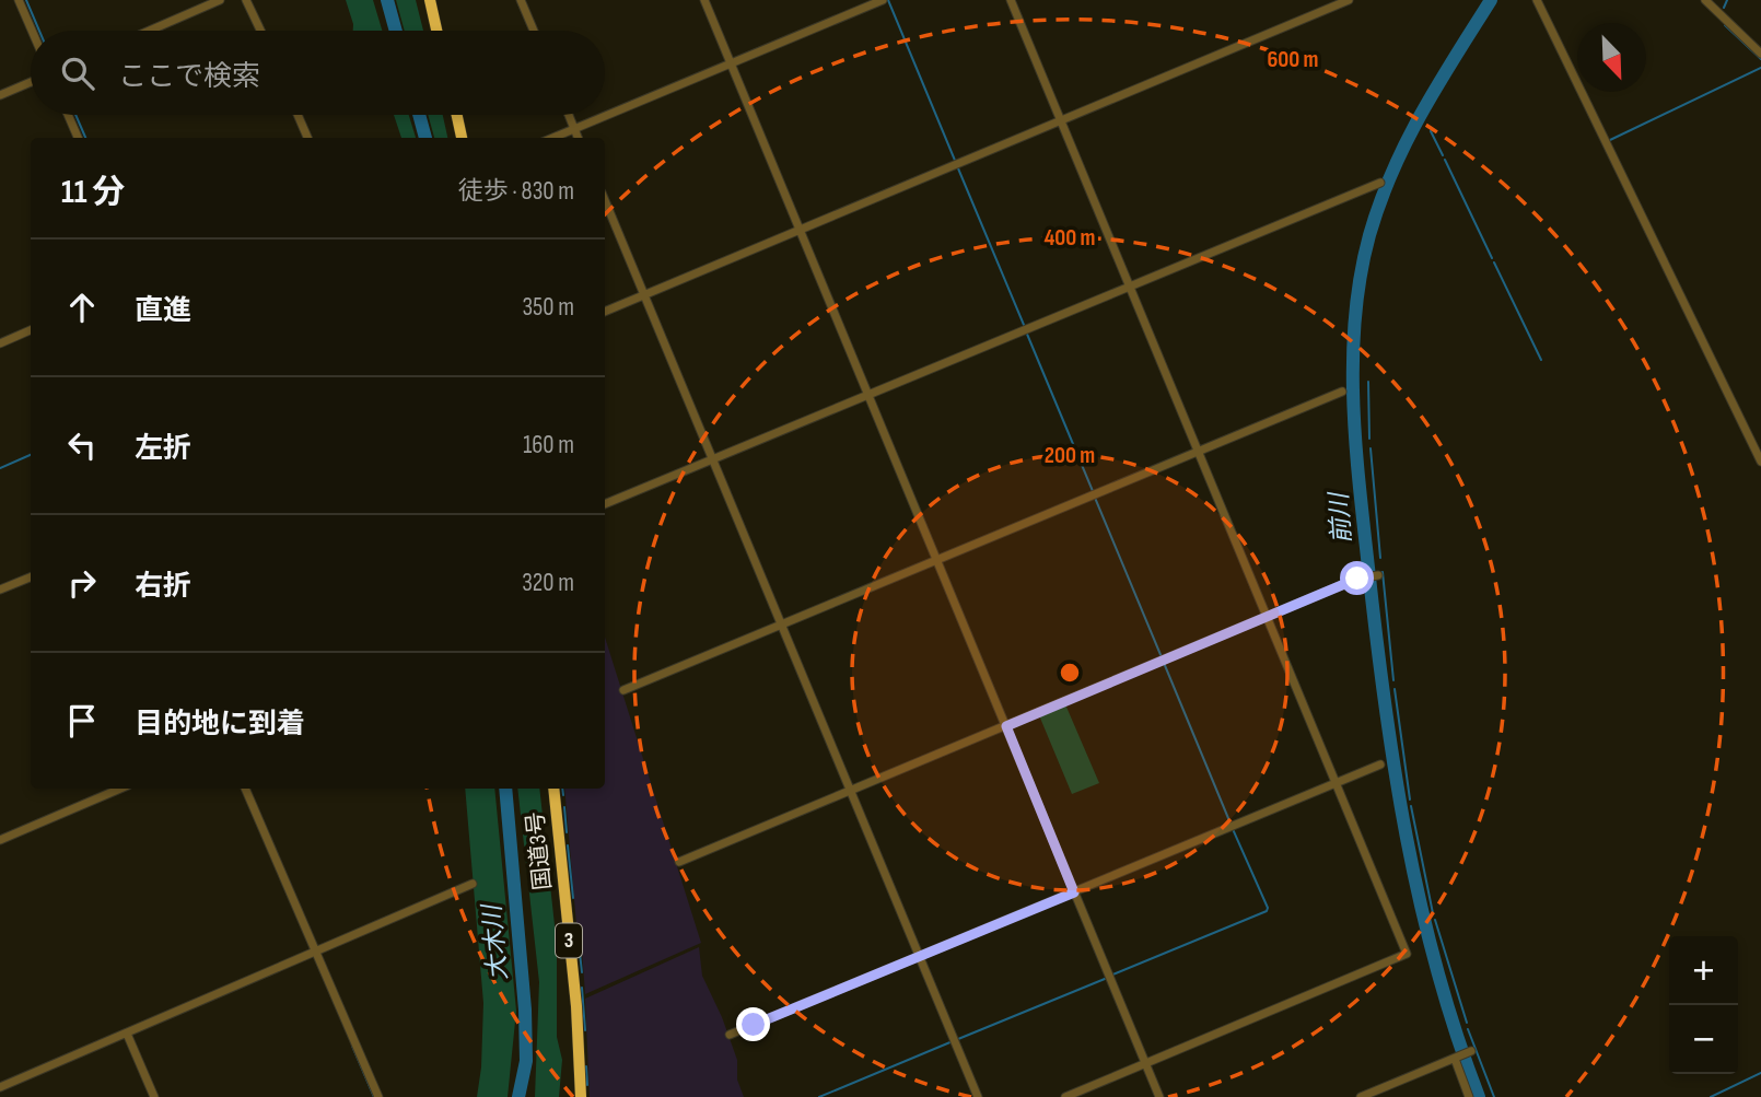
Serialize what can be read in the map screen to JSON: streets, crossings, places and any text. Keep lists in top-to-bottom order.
{
  "streets": {
    "highway": ["国道3号", "3"]
  },
  "water": ["前川", "大木川"],
  "north": "bottom right",
  "page": {
    "search": "ここで検索",
    "heading": ["11 分", "徒歩 · 830 m"],
    "list": [
      ["直進", "350 m"],
      ["左折", "160 m"],
      ["右折", "320 m"],
      "目的地に到着"
    ],
    "map_buttons": ["+", "−"]
  },
  "rings": ["600 m", "400 m", "200 m"]
}
